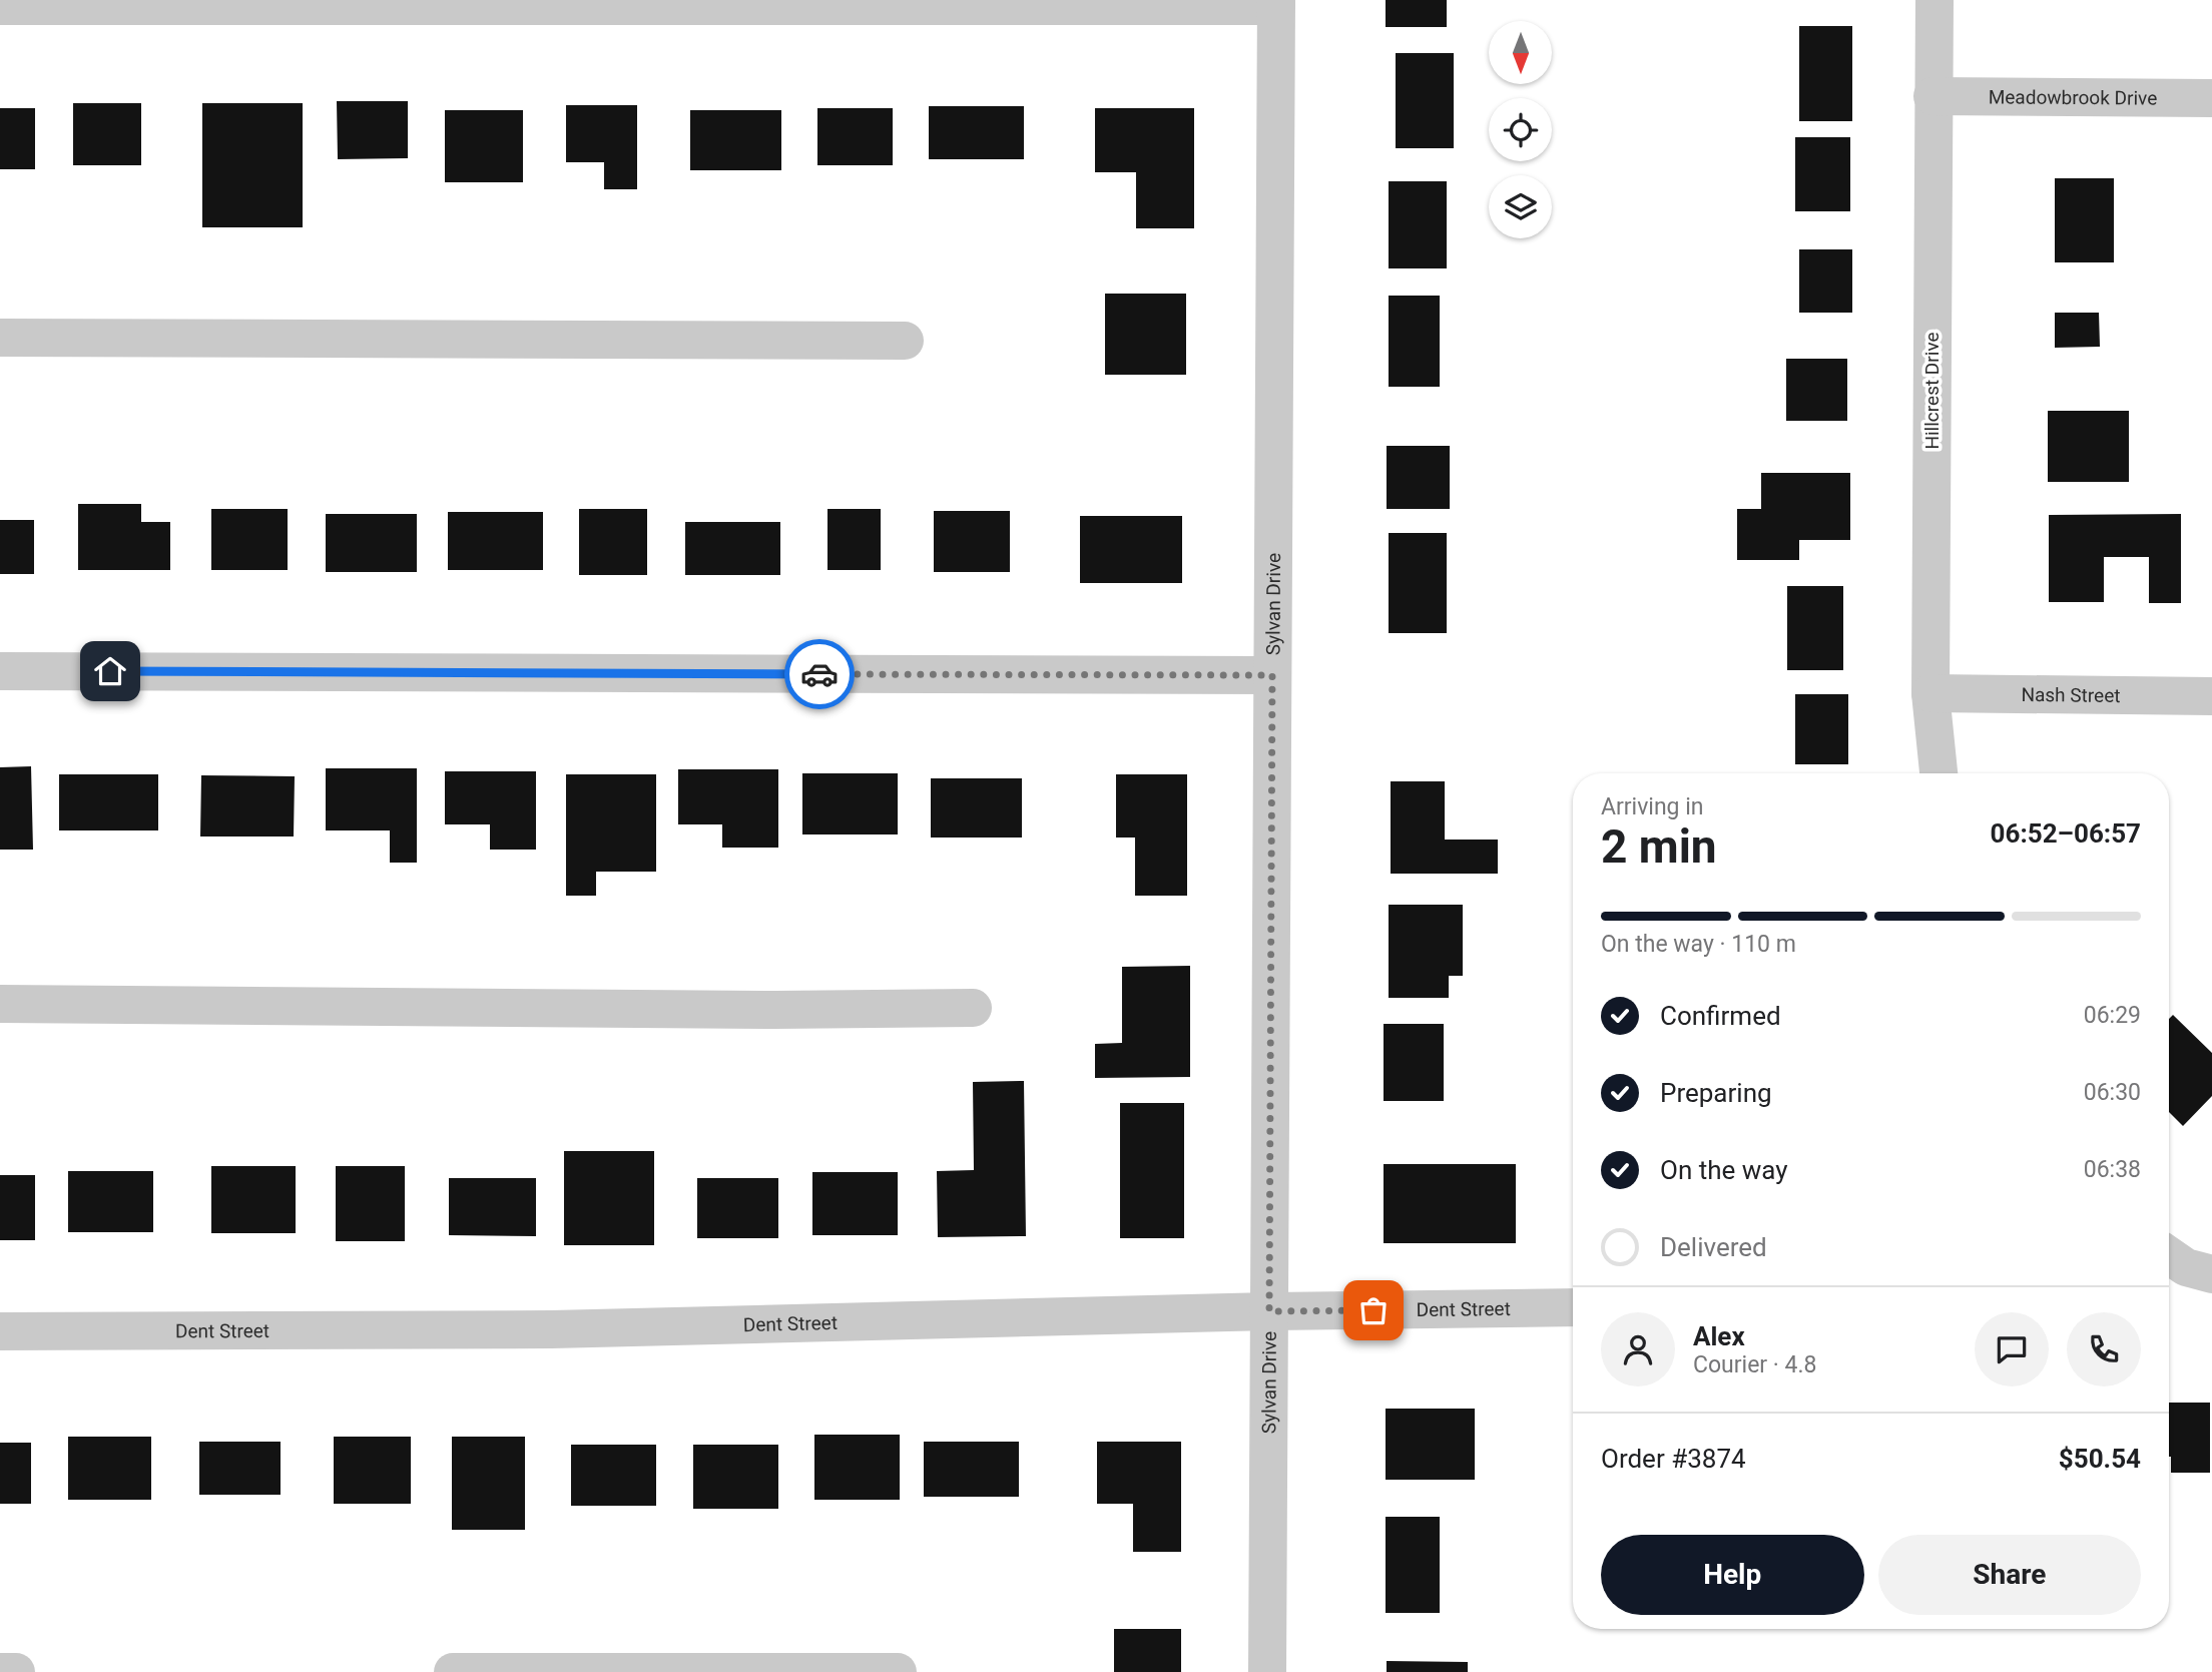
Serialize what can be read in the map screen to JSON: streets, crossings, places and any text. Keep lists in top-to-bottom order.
{
  "streets": {
    "street": [
      "Meadowbrook Drive",
      "Hillcrest Drive",
      "Sylvan Drive",
      "Nash Street",
      "Dent Street"
    ]
  },
  "crossings": [
    ["Meadowbrook Drive", "Hillcrest Drive"],
    ["Hillcrest Drive", "Nash Street"],
    ["Sylvan Drive", "Dent Street"]
  ],
  "north": "bottom",
  "page": {
    "heading": ["2 min", "Arriving in", "06:52–06:57"],
    "panel": [
      "Alex",
      "Courier · 4.8",
      "Order #3874",
      "$50.54"
    ],
    "bar": "On the way · 110 m",
    "list": [
      ["Confirmed", "06:29"],
      ["Preparing", "06:30"],
      ["On the way", "06:38"],
      "Delivered"
    ],
    "buttons": ["Help", "Share"]
  }
}
